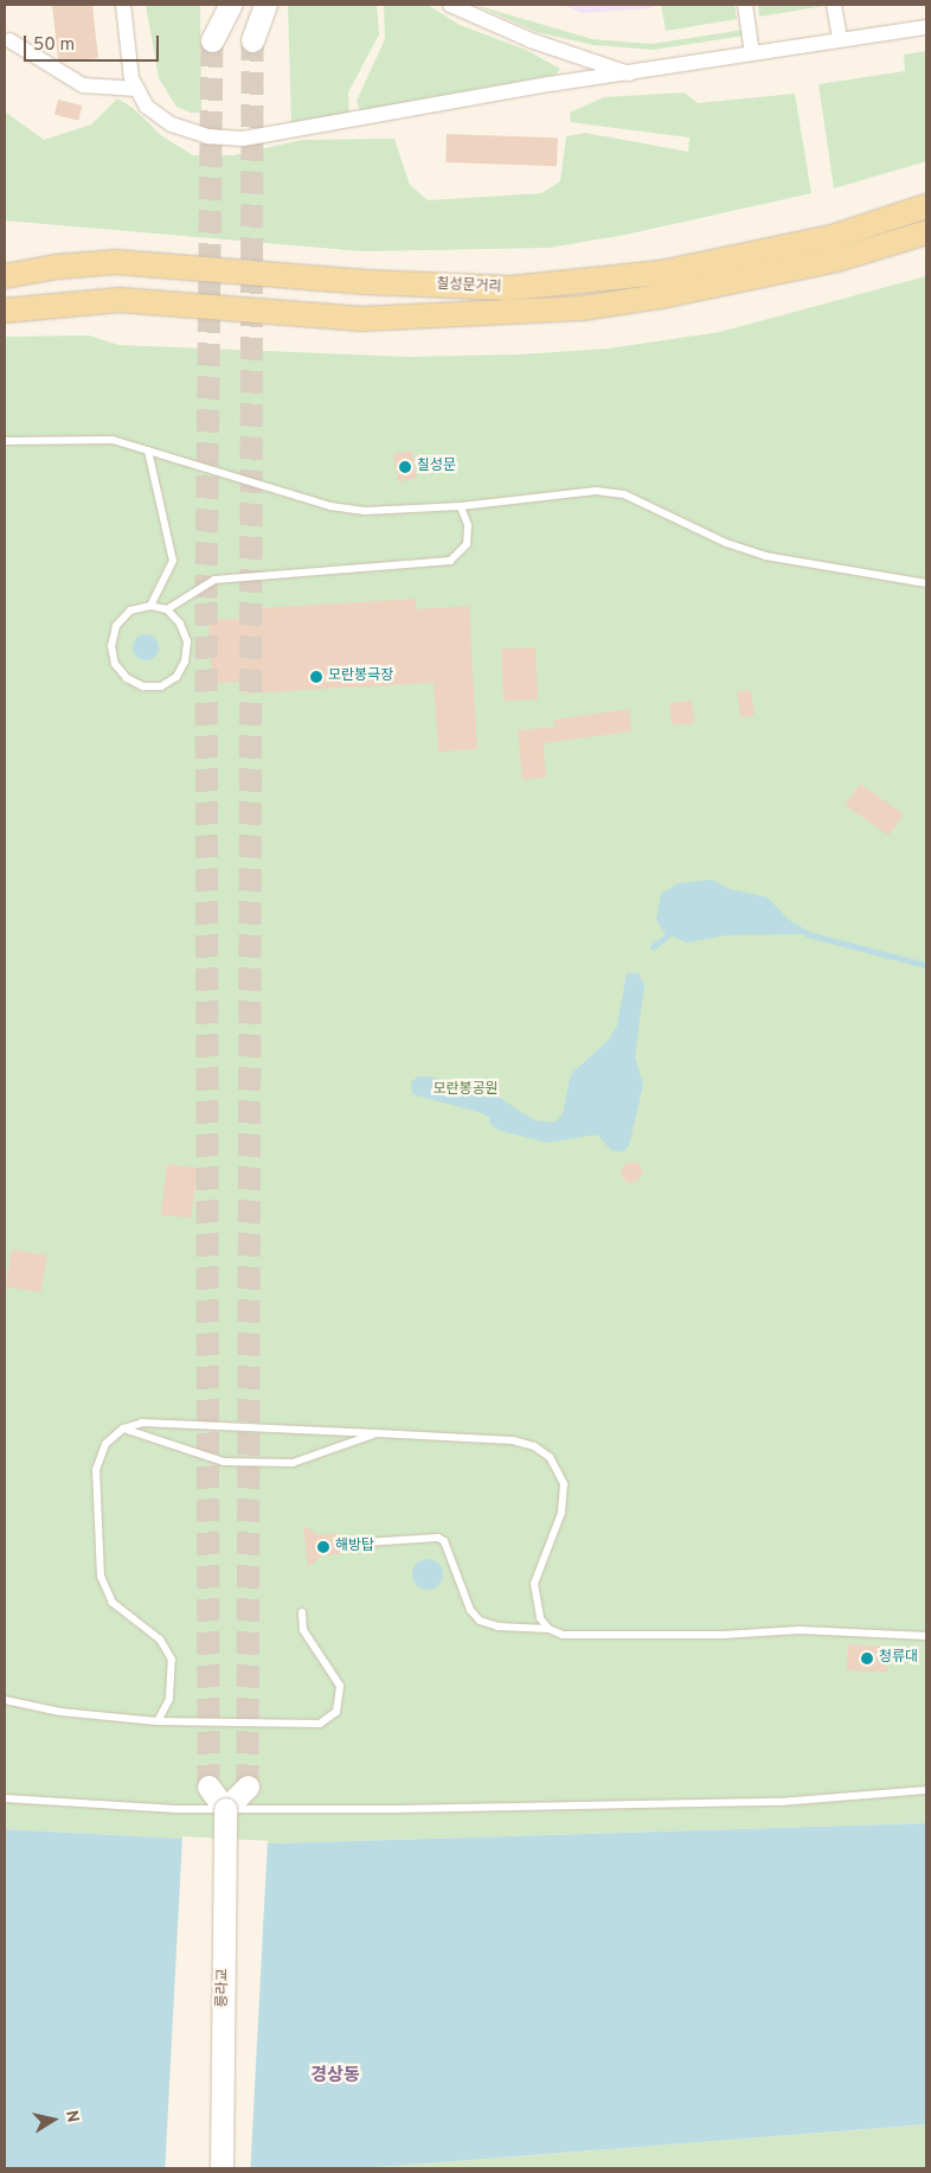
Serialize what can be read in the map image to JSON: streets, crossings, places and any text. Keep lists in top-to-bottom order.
{
  "streets": {
    "main road": ["칠성문거리", "릉라교"]
  },
  "districts": ["경상동"],
  "parks": ["모란봉공원"],
  "places": [
    "칠성문",
    "모란봉극장",
    "해방탑",
    "청류대"
  ],
  "scale_bar": "50 m",
  "north": "right"
}
